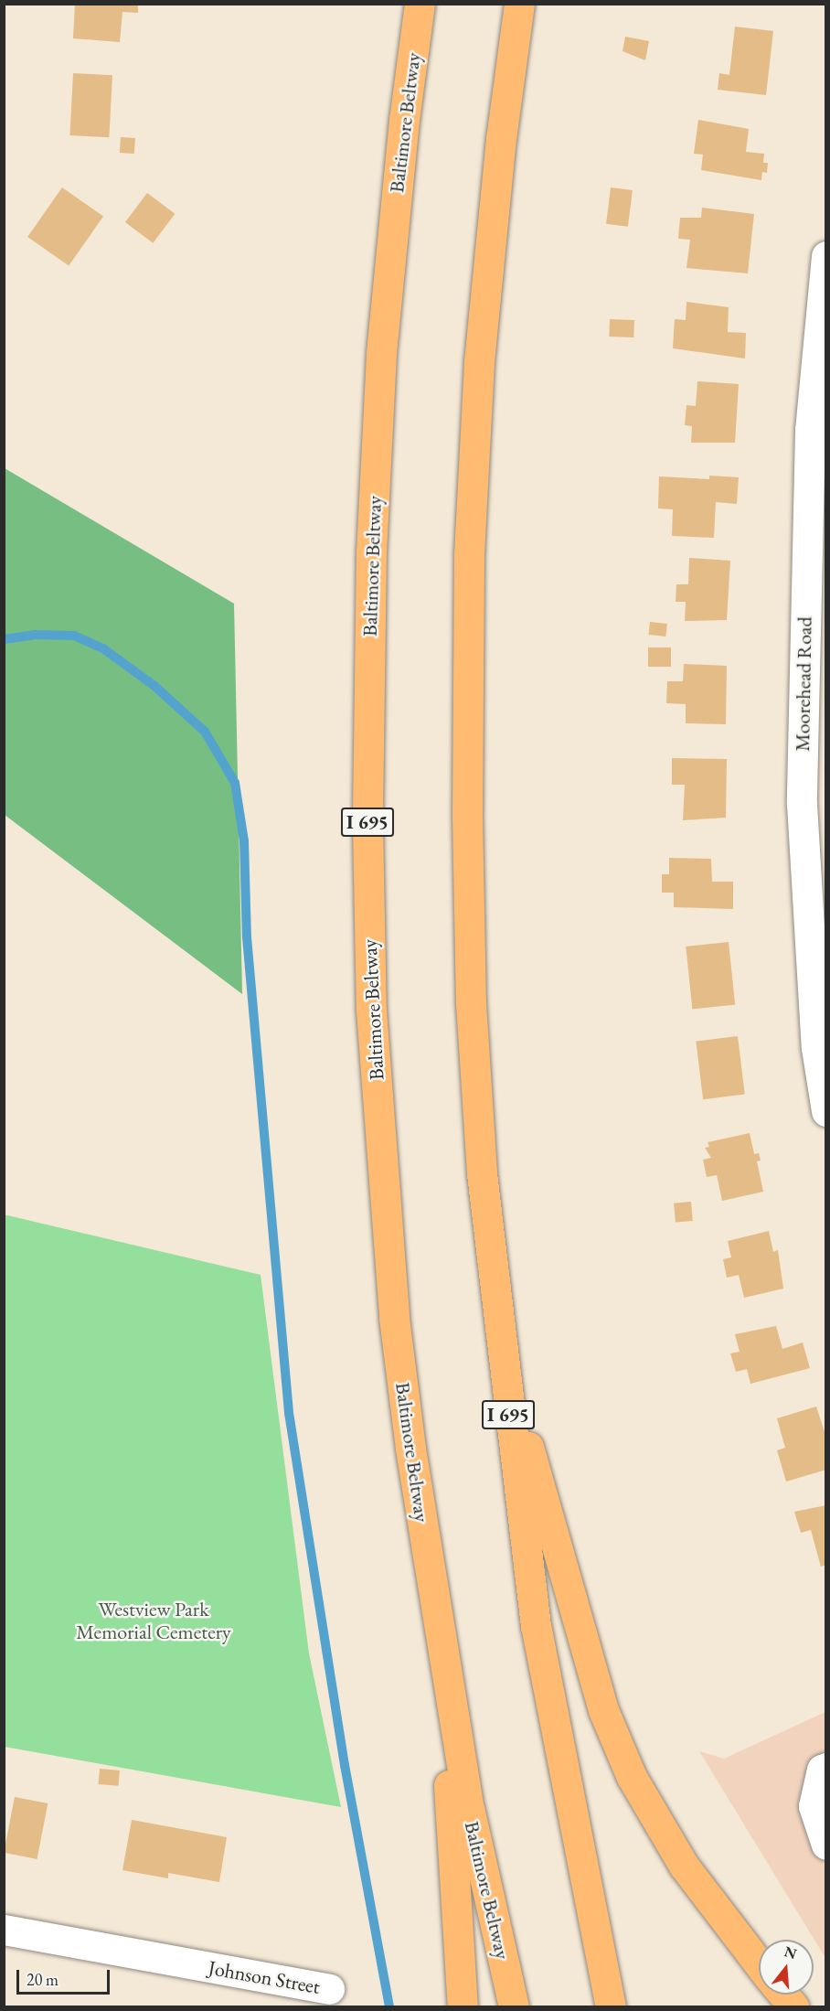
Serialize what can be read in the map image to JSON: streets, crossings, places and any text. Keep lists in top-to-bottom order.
{
  "streets": {
    "highway": ["Baltimore Beltway", "I 695"],
    "street": ["Moorehead Road", "Johnson Street"]
  },
  "parks": ["Westview Park Memorial Cemetery"],
  "scale_bar": "20 m",
  "north": "top"
}
